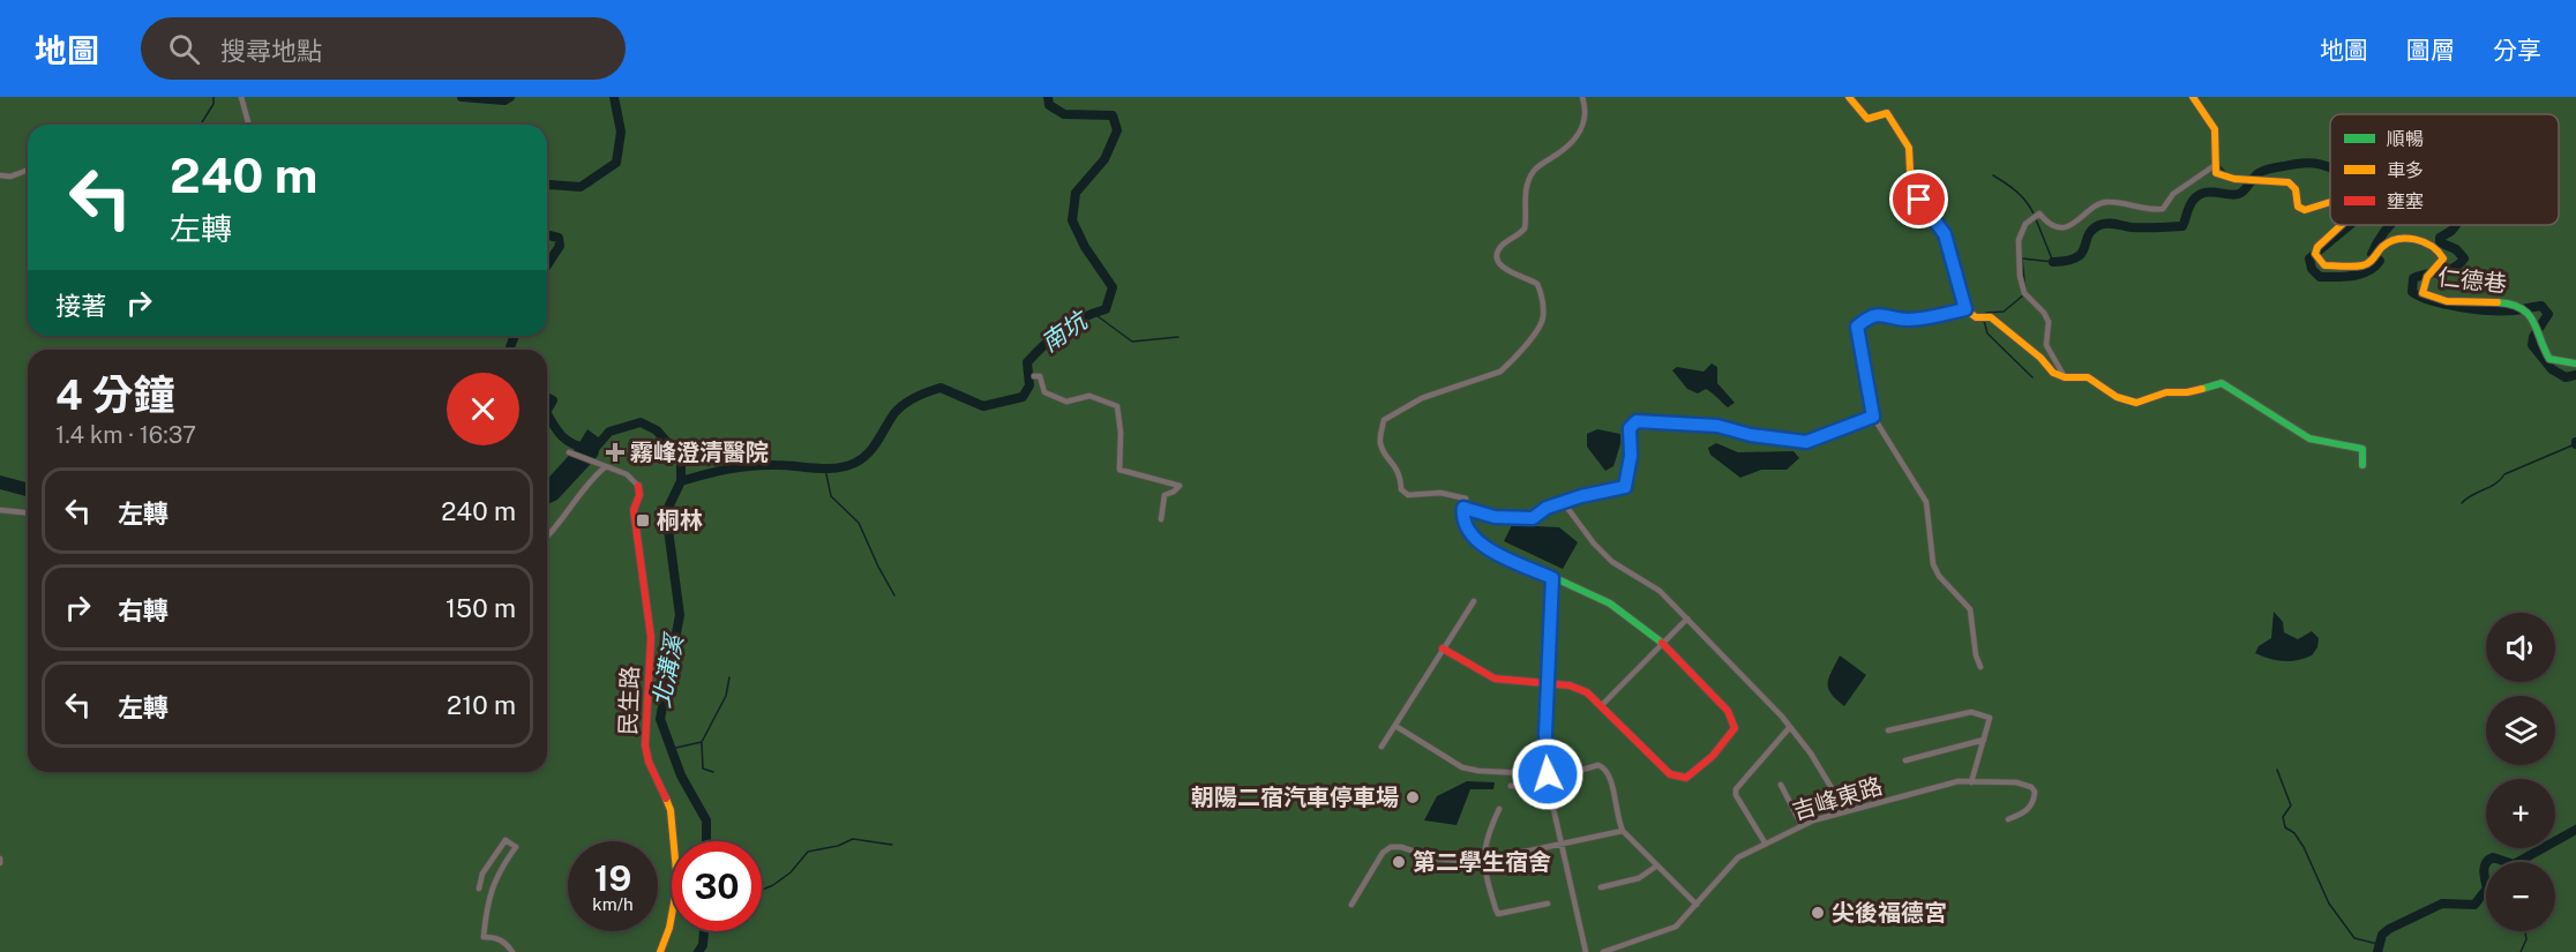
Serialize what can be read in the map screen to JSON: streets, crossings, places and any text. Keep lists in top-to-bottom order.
{
  "streets": {
    "street": ["仁德巷", "民生路", "吉峰東路"]
  },
  "water": ["南坑", "北溝溪"],
  "places": {
    "health": ["霧峰澄清醫院"],
    "transit": ["桐林"],
    "other": ["朝陽二宿汽車停車場", "第二學生宿舍", "尖後福德宮"]
  },
  "legend": ["順暢", "車多", "壅塞"],
  "page": {
    "header": "地圖",
    "search": "搜尋地點",
    "nav": ["地圖", "圖層", "分享"],
    "turn": ["240 m", "左轉"],
    "then": "接著",
    "heading": ["4 分鐘", "1.4 km · 16:37"],
    "list": [
      {
        "name": "左轉",
        "value": "240 m"
      },
      {
        "name": "右轉",
        "value": "150 m"
      },
      {
        "name": "左轉",
        "value": "210 m"
      }
    ],
    "map_buttons": ["+", "−"],
    "speed": "19 km/h",
    "limit": "30"
  }
}
